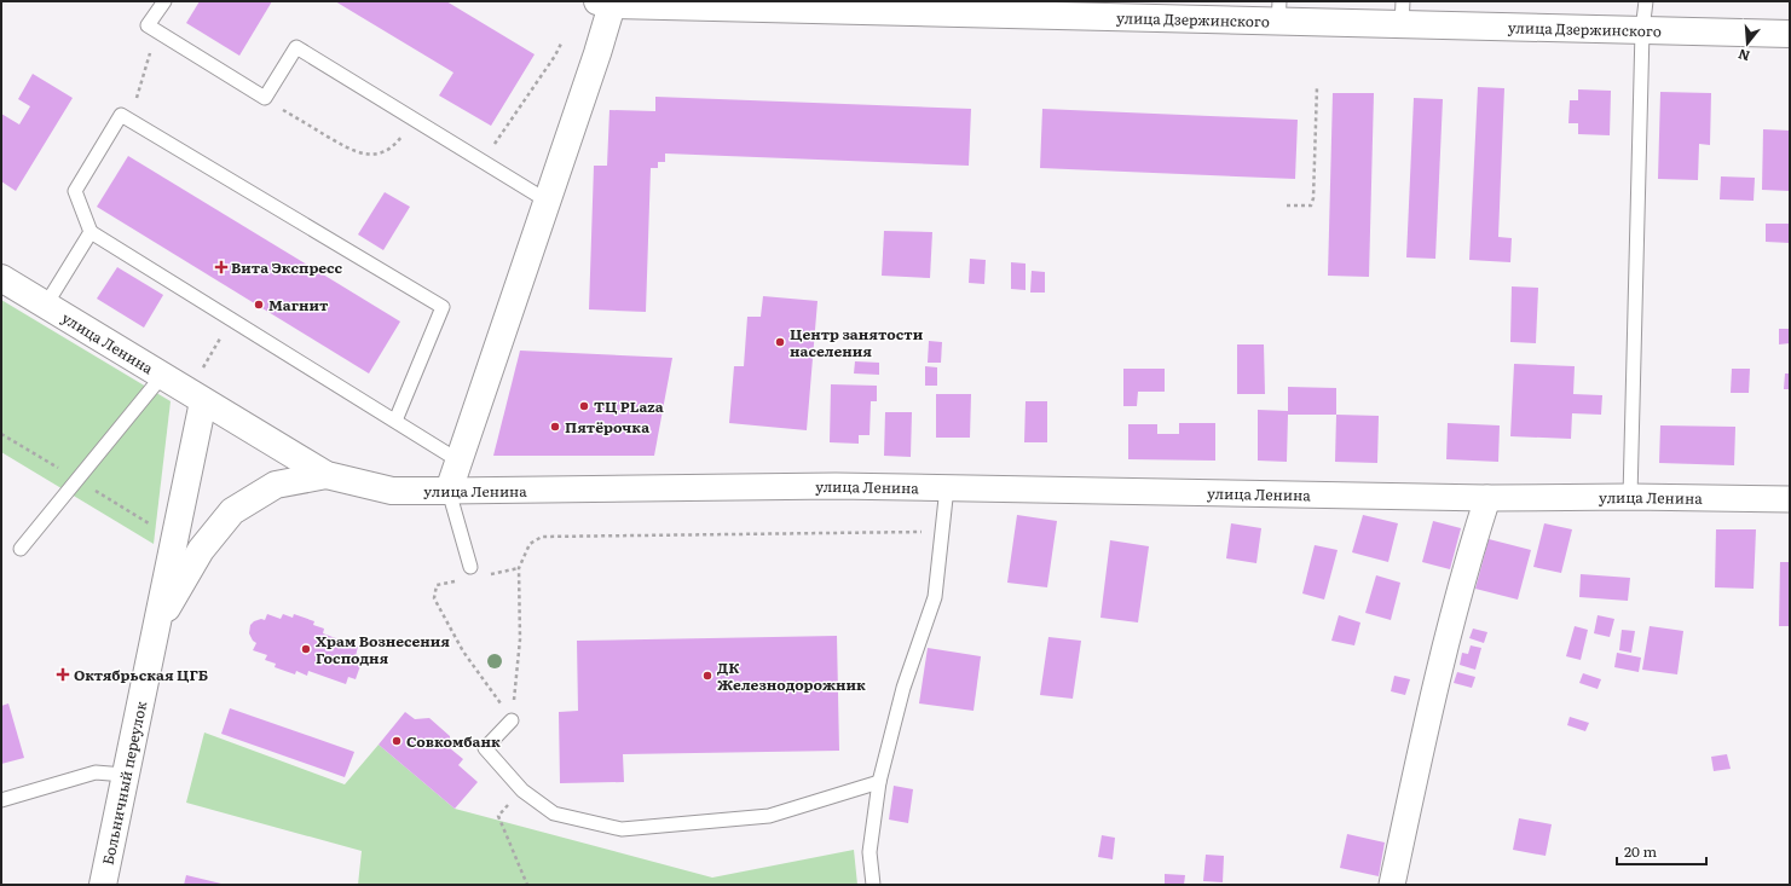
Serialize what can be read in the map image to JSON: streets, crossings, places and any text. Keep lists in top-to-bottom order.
{
  "streets": {
    "street": ["улица Дзержинского", "улица Ленина", "Больничный переулок"]
  },
  "crossings": [
    ["улица Ленина", "Больничный переулок"]
  ],
  "places": {
    "health": ["Вита Экспресс", "Октябрьская ЦГБ"],
    "other": [
      "Магнит",
      "Центр занятости населения",
      "ТЦ PLaza",
      "Пятёрочка",
      "Храм Вознесения Господня",
      "ДК Железнодорожник",
      "Совкомбанк"
    ]
  },
  "scale_bar": "20 m",
  "north": "bottom"
}
